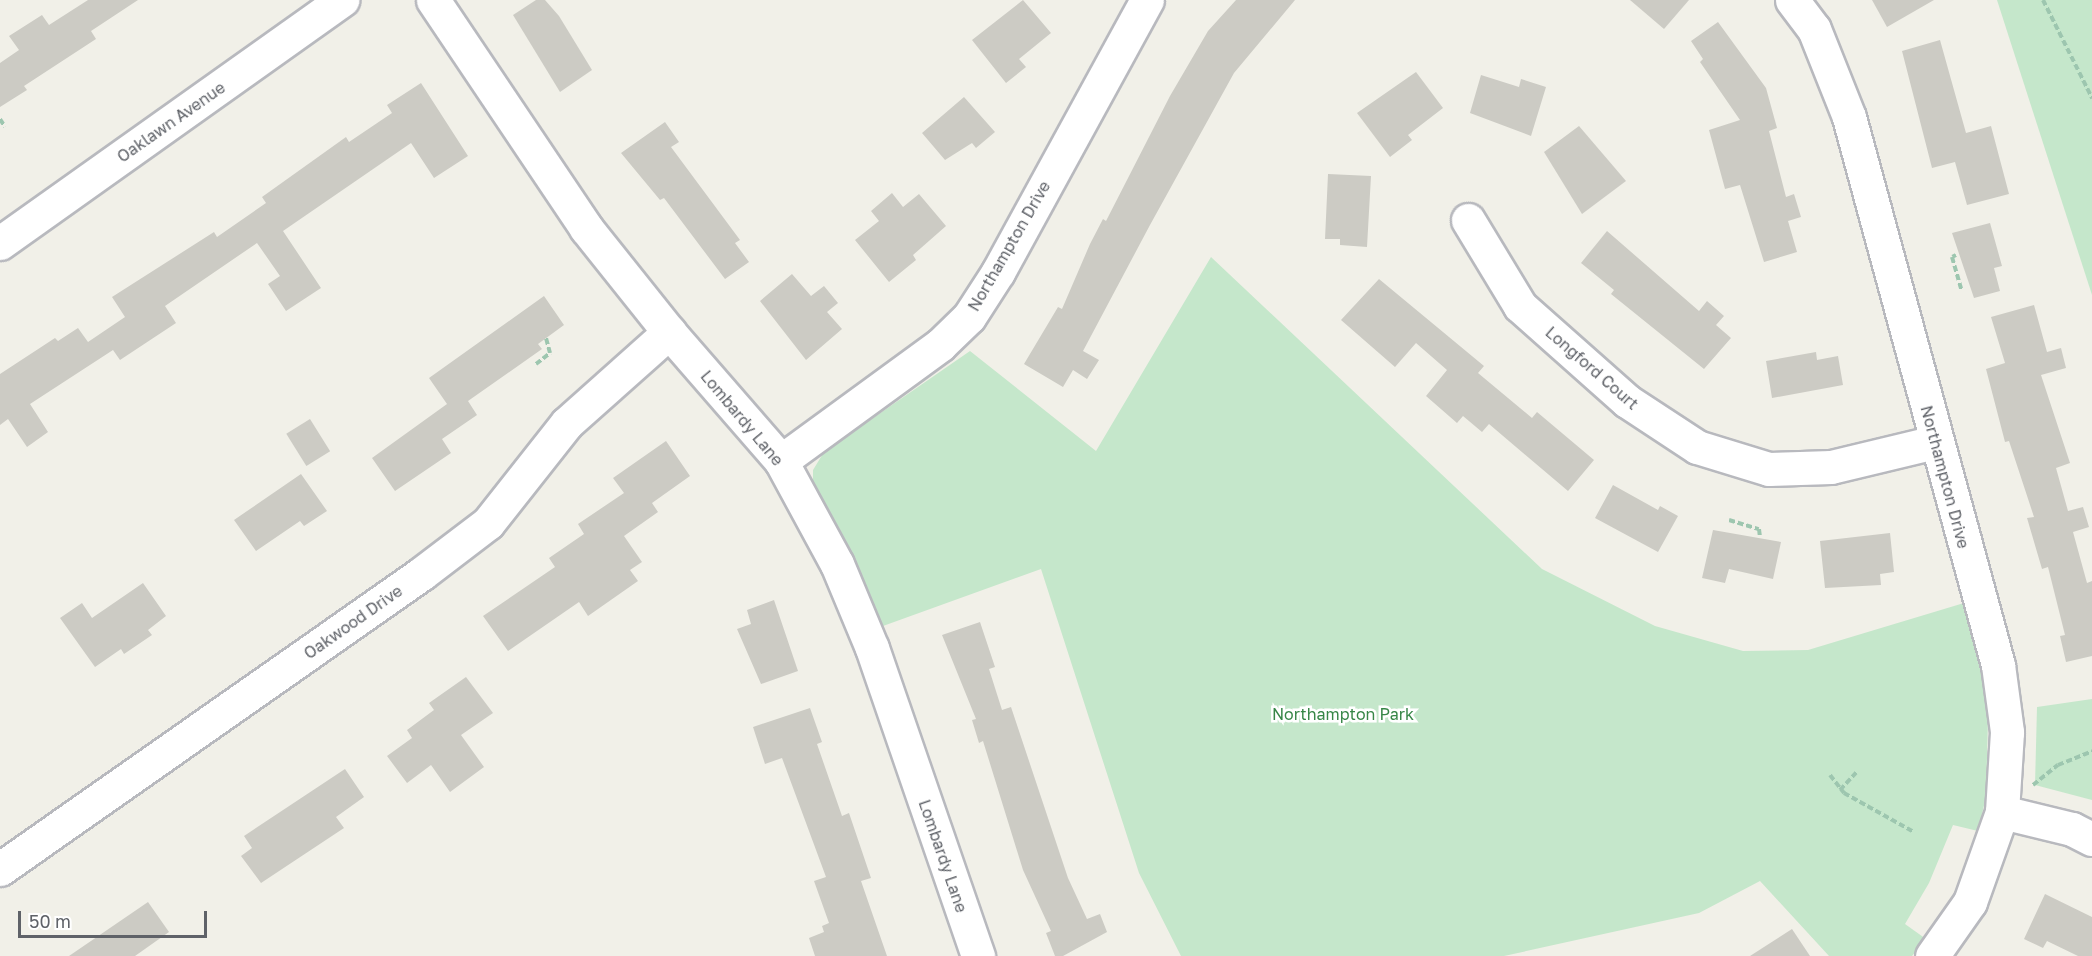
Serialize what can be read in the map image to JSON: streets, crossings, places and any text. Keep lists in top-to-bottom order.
{
  "streets": {
    "street": [
      "Oaklawn Avenue",
      "Northampton Drive",
      "Longford Court",
      "Lombardy Lane",
      "Oakwood Drive"
    ]
  },
  "crossings": [
    ["Northampton Drive", "Longford Court"],
    ["Northampton Drive", "Lombardy Lane"],
    ["Lombardy Lane", "Oakwood Drive"]
  ],
  "parks": ["Northampton Park"],
  "scale_bar": "50 m"
}
